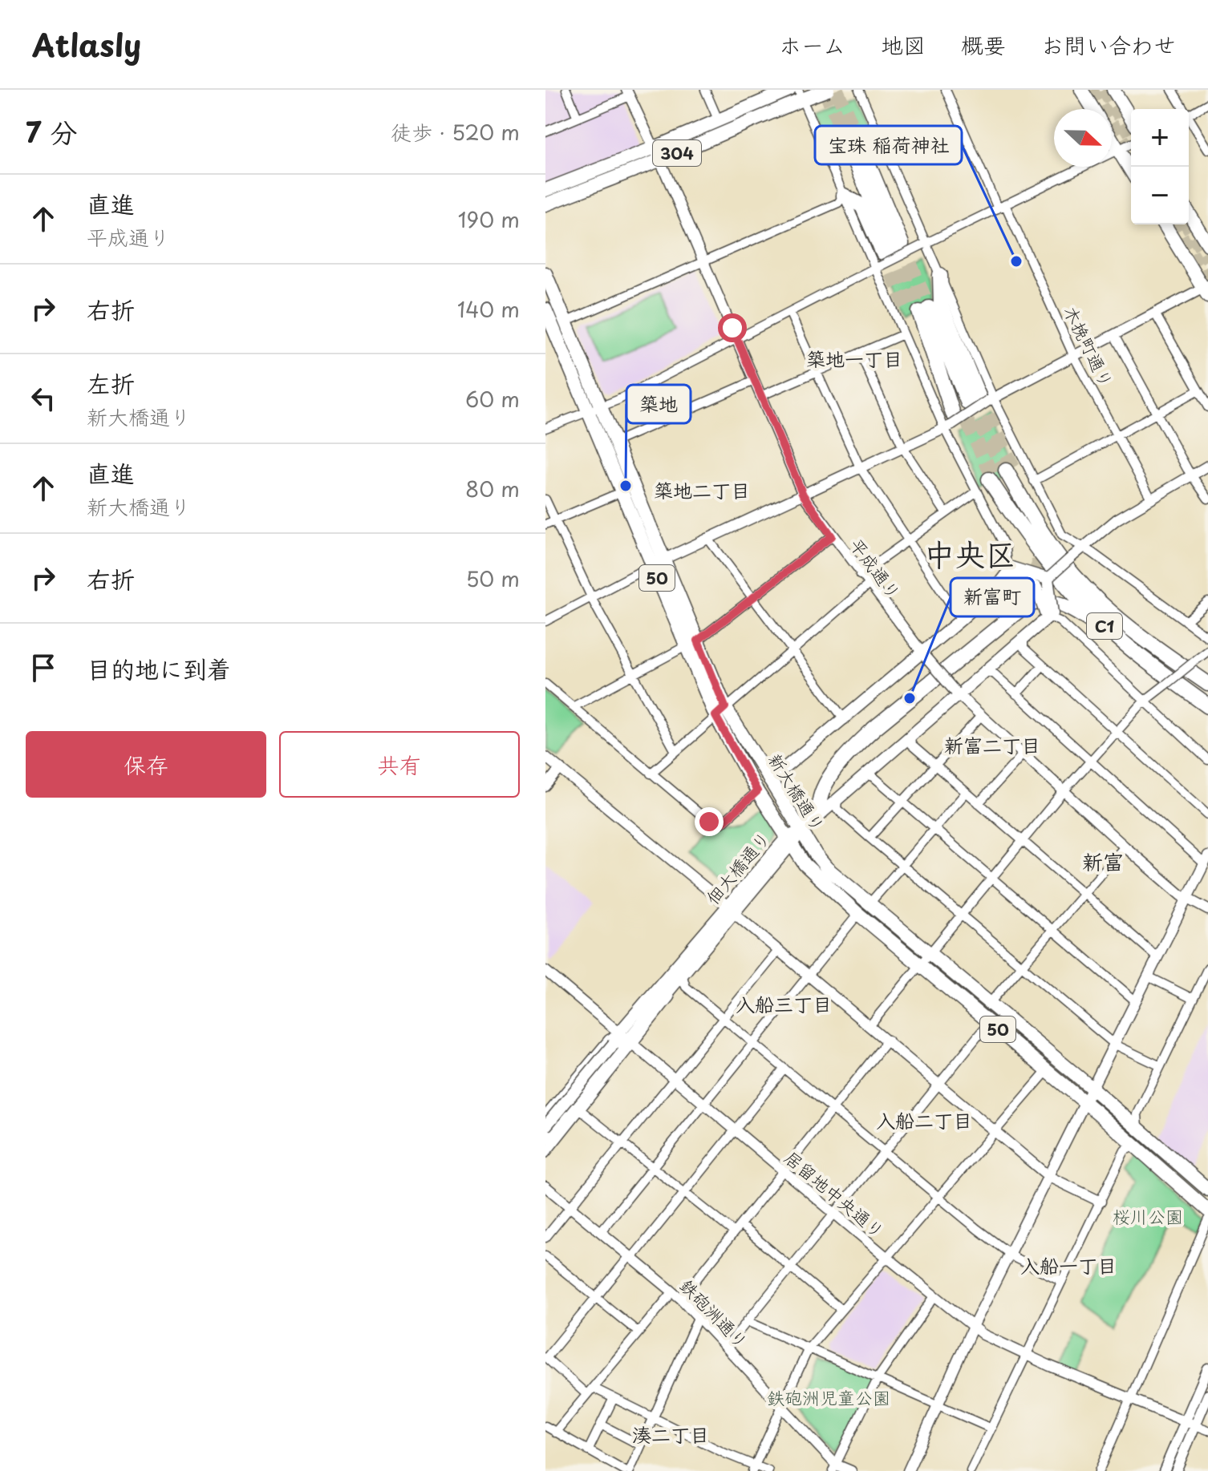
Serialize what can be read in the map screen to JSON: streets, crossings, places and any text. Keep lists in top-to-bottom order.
{
  "streets": {
    "highway": ["C1"],
    "main road": [
      "304",
      "50",
      "新大橋通り",
      "佃大橋通り"
    ],
    "street": [
      "木挽町通り",
      "平成通り",
      "居留地中央通り",
      "鉄砲洲通り"
    ]
  },
  "crossings": [
    ["304", "平成通り"],
    ["新大橋通り", "佃大橋通り"],
    ["佃大橋通り", "居留地中央通り"]
  ],
  "districts": [
    "築地一丁目",
    "築地二丁目",
    "中央区",
    "新富二丁目",
    "新富",
    "入船三丁目",
    "入船二丁目",
    "入船一丁目",
    "湊二丁目"
  ],
  "parks": ["桜川公園", "鉄砲洲児童公園"],
  "places": ["宝珠 稲荷神社", "築地", "新富町"],
  "north": "right",
  "page": {
    "header": "Atlasly",
    "nav": [
      "ホーム",
      "地図",
      "概要",
      "お問い合わせ"
    ],
    "heading": ["7 分", "徒歩 · 520 m"],
    "map_buttons": ["+", "−"],
    "list": [
      ["直進", "平成通り", "190 m"],
      ["右折", "140 m"],
      ["左折", "新大橋通り", "60 m"],
      ["直進", "新大橋通り", "80 m"],
      ["右折", "50 m"],
      "目的地に到着"
    ],
    "buttons": ["保存", "共有"]
  }
}
